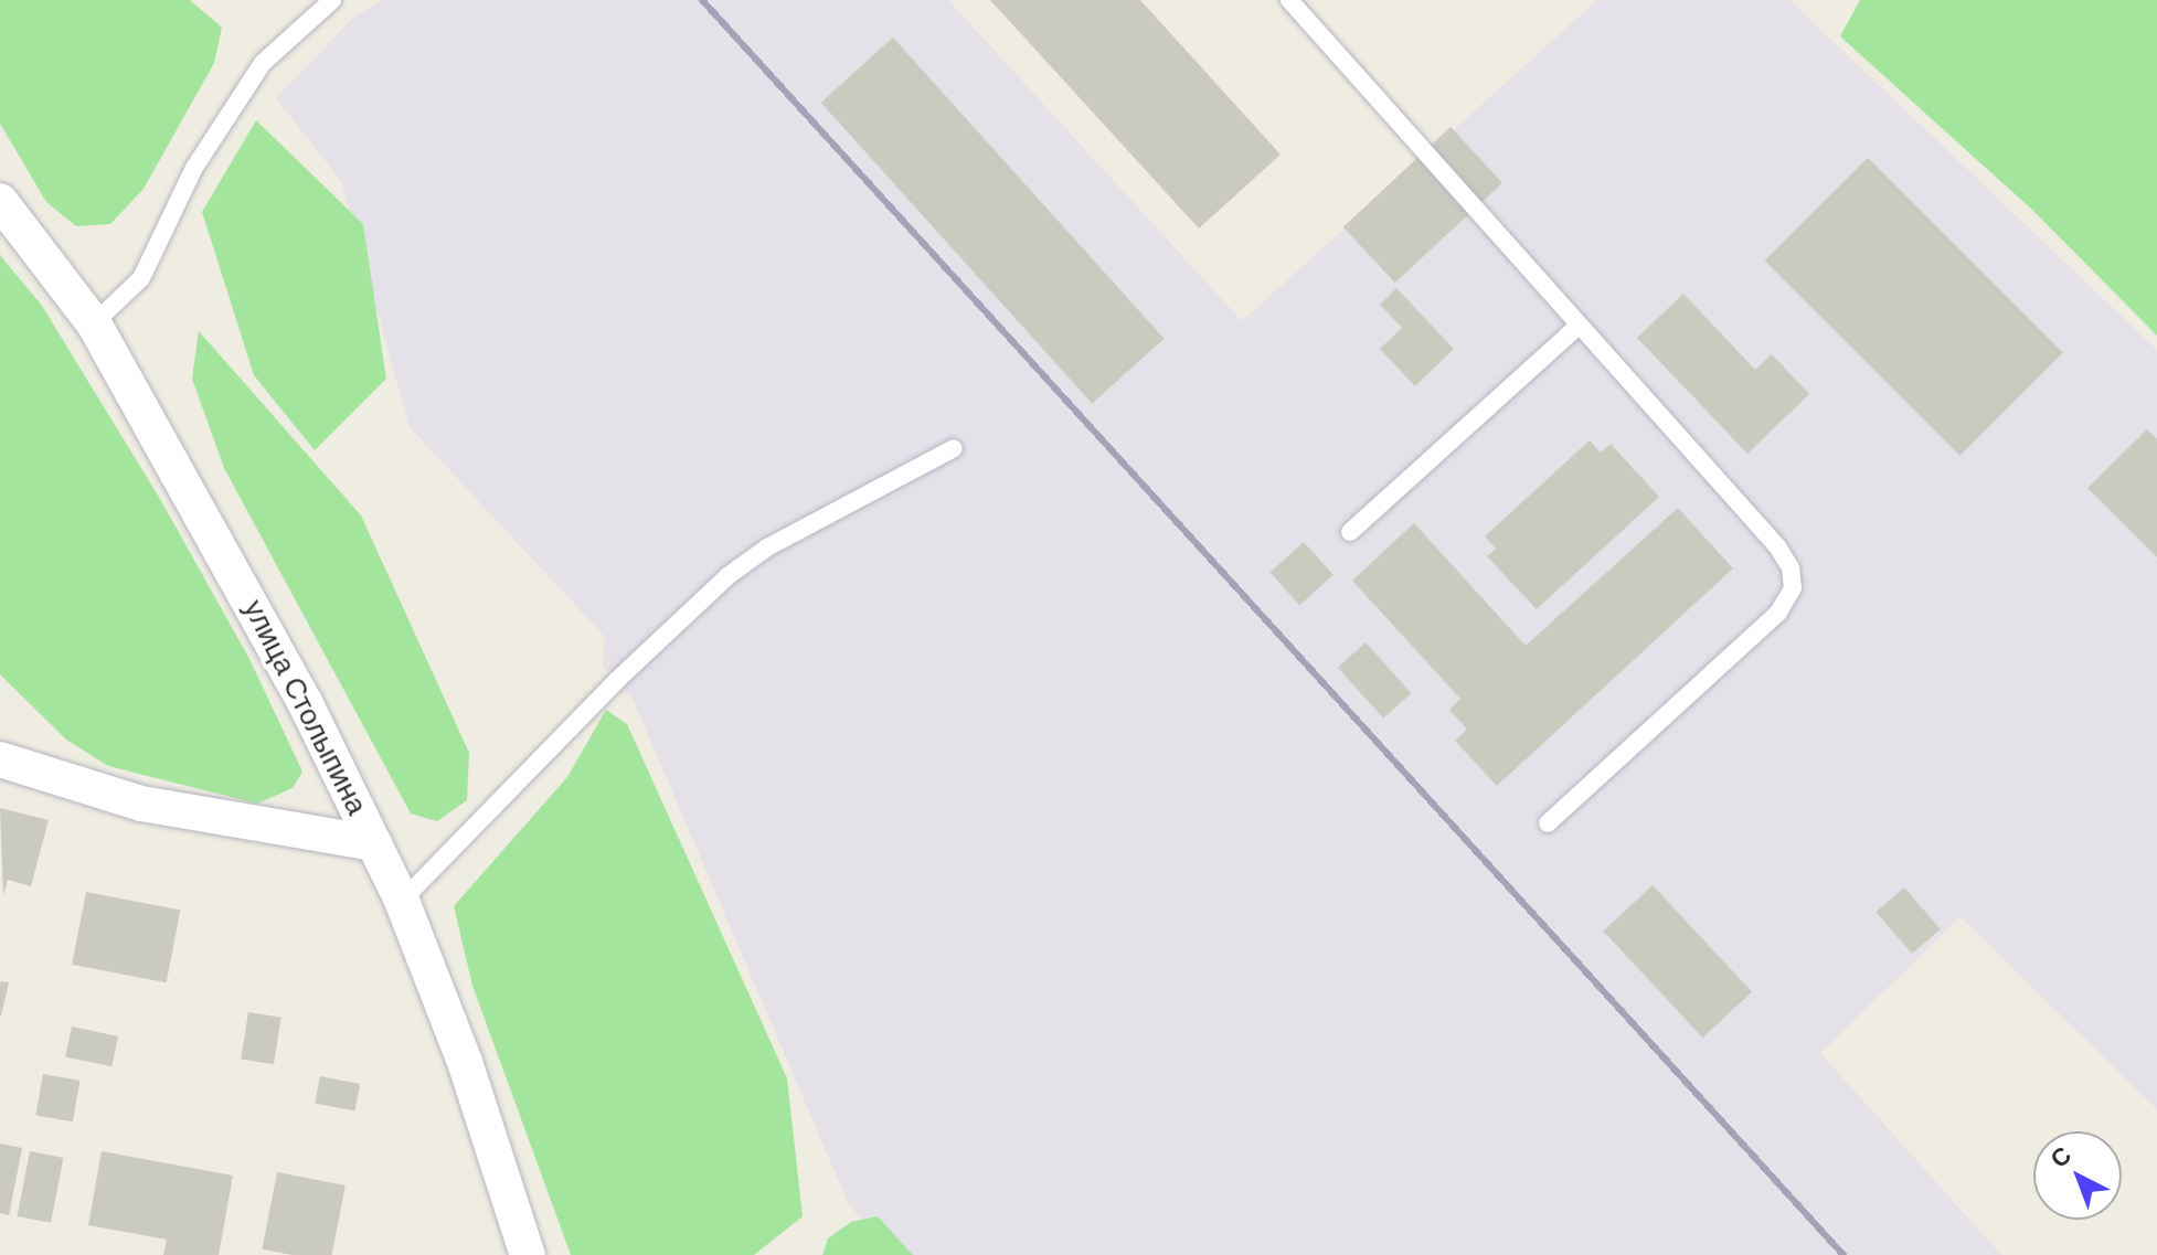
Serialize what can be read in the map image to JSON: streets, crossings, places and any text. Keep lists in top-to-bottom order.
{
  "streets": {
    "street": ["улица Столыпина"]
  },
  "north": "top left"
}
